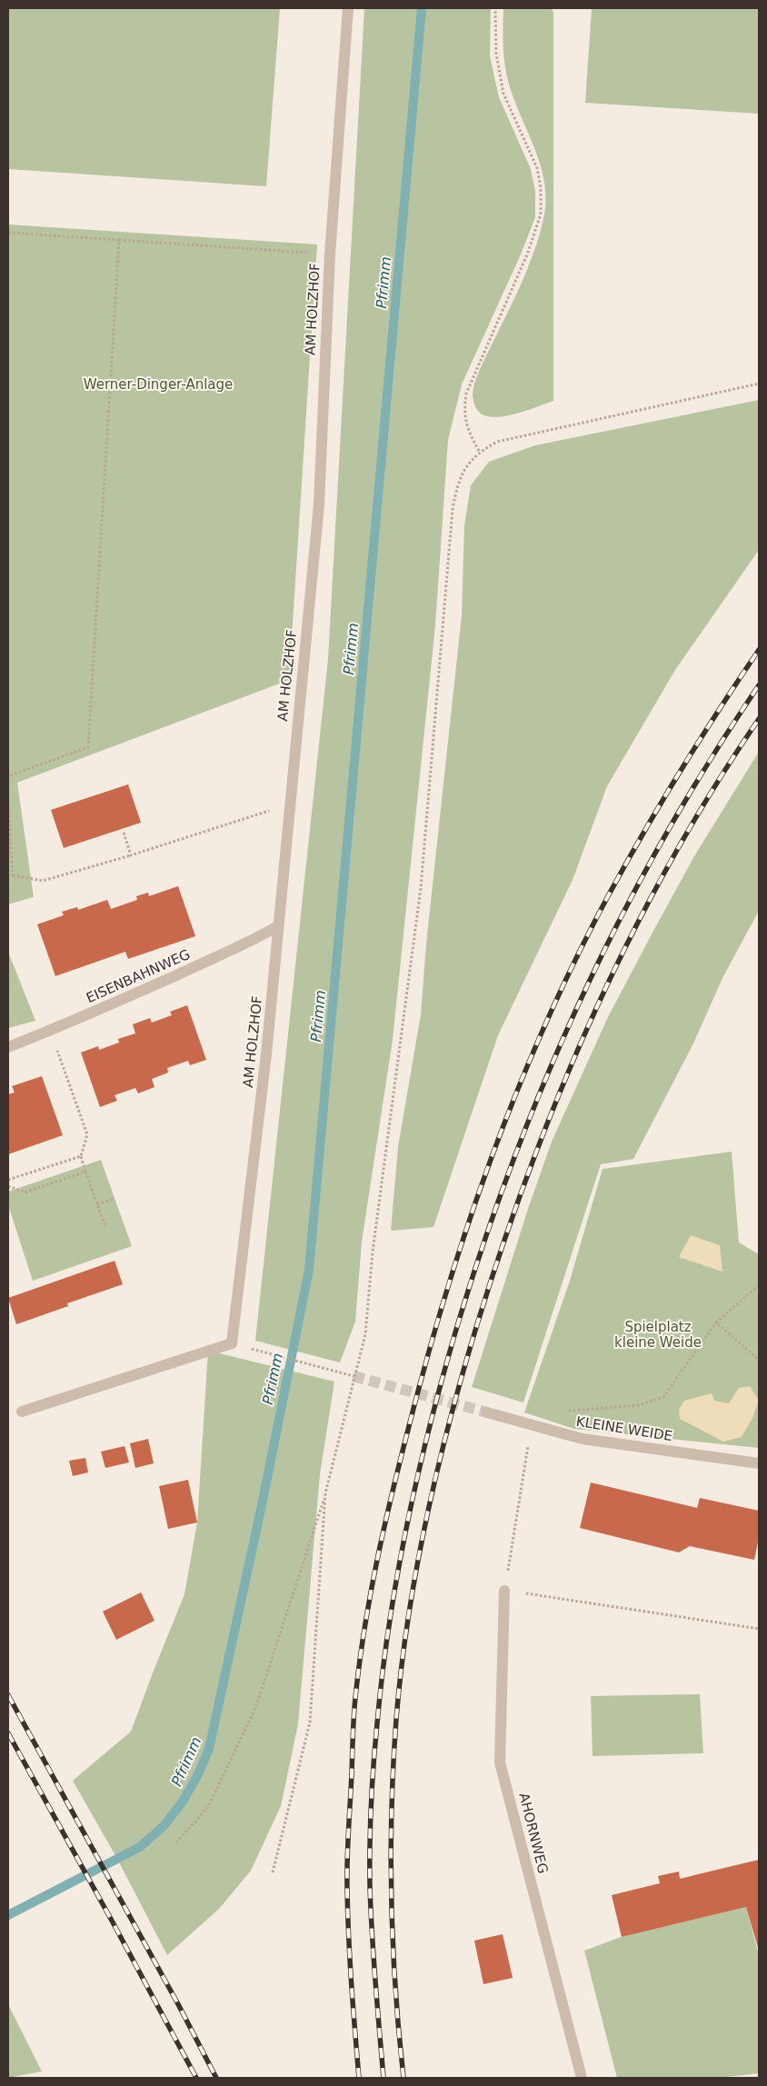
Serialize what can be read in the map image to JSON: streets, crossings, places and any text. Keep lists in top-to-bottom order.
{
  "streets": {
    "street": [
      "AM HOLZHOF",
      "EISENBAHNWEG",
      "KLEINE WEIDE",
      "AHORNWEG"
    ]
  },
  "crossings": [
    ["AM HOLZHOF", "EISENBAHNWEG"]
  ],
  "water": ["Pfrimm"],
  "parks": ["Werner-Dinger-Anlage", "Spielplatz kleine Weide"]
}
